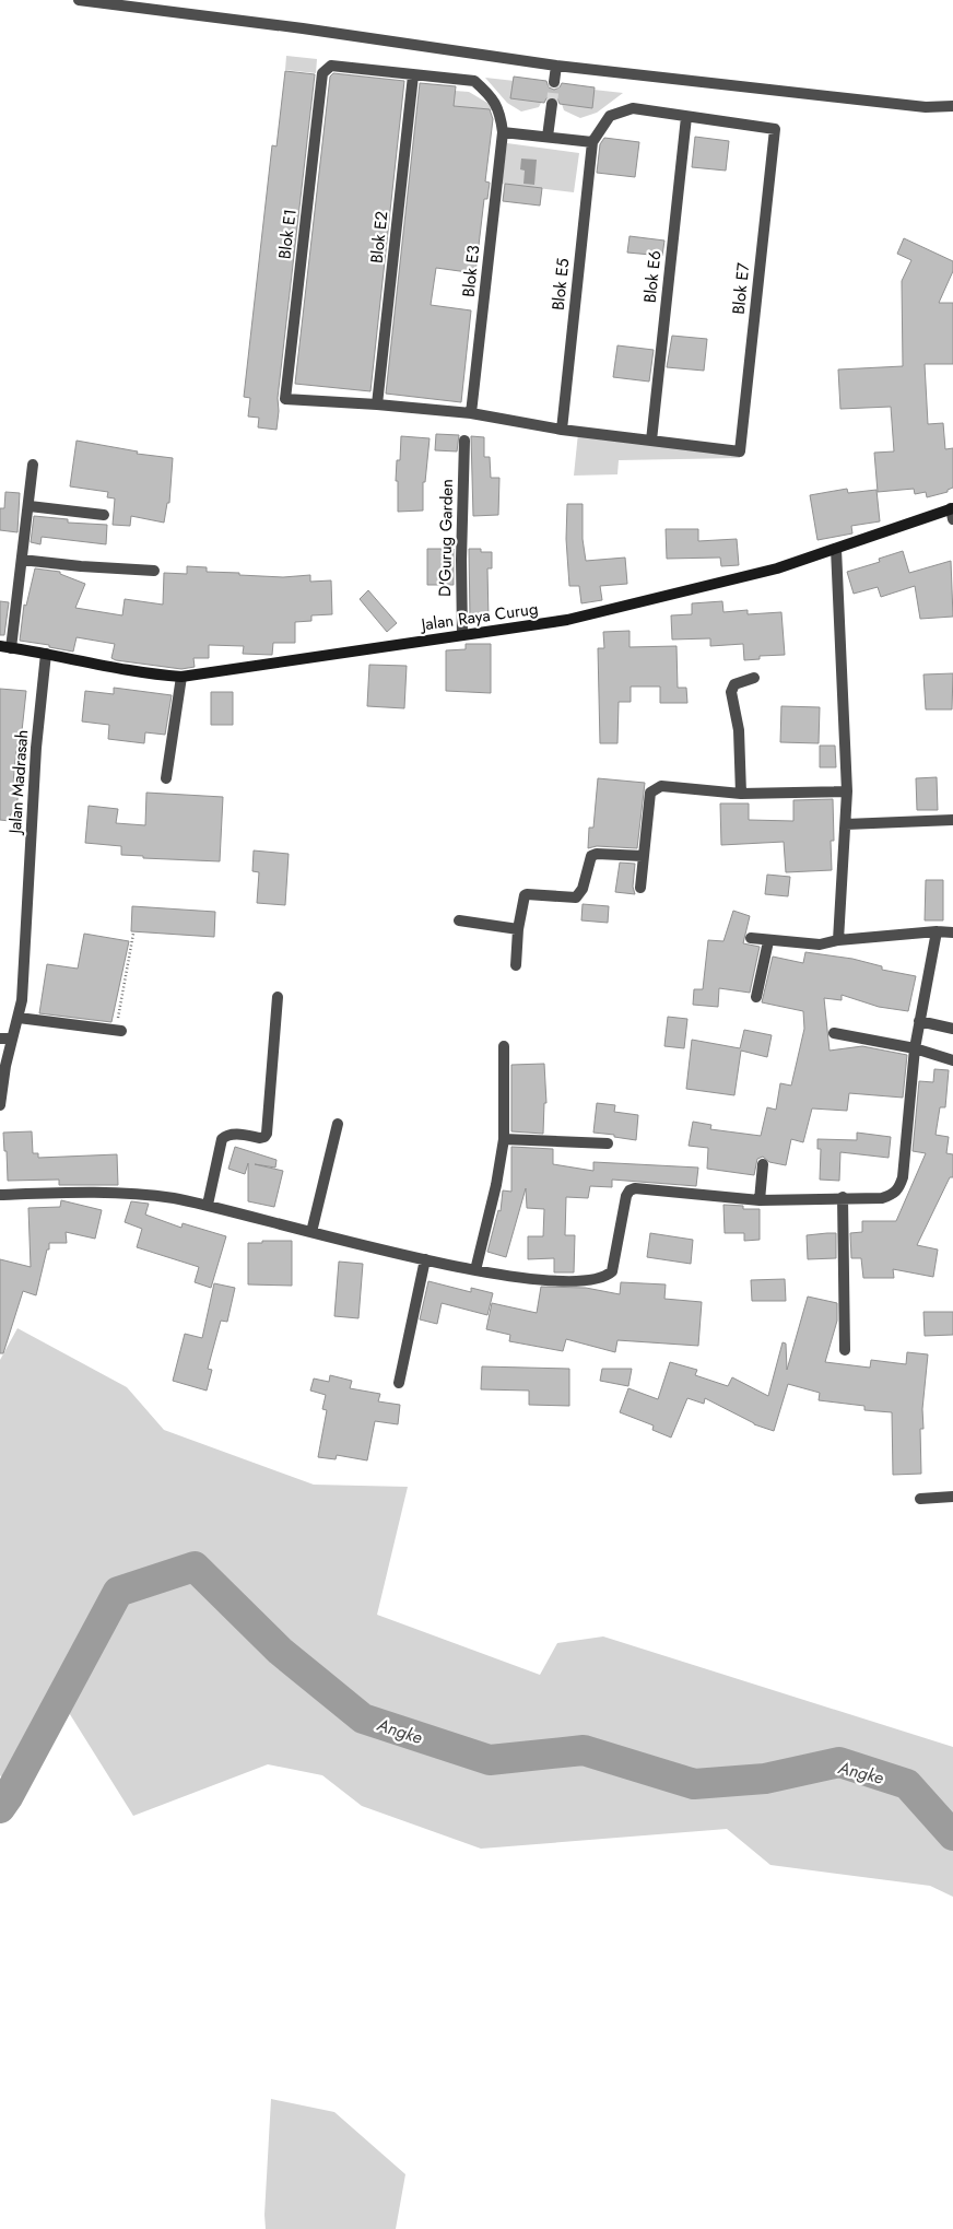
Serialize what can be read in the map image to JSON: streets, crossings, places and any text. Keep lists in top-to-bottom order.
{
  "streets": {
    "main road": ["Jalan Raya Curug"],
    "street": [
      "Blok E1",
      "Blok E2",
      "Blok E3",
      "Blok E6",
      "Blok E5",
      "Blok E7",
      "D'Gurug Garden",
      "Jalan Madrasah"
    ]
  },
  "crossings": [
    ["Blok E1", "Blok E2"],
    ["Blok E6", "Blok E7"],
    ["D'Gurug Garden", "Jalan Raya Curug"],
    ["Jalan Raya Curug", "Jalan Madrasah"]
  ],
  "water": ["Angke"]
}
